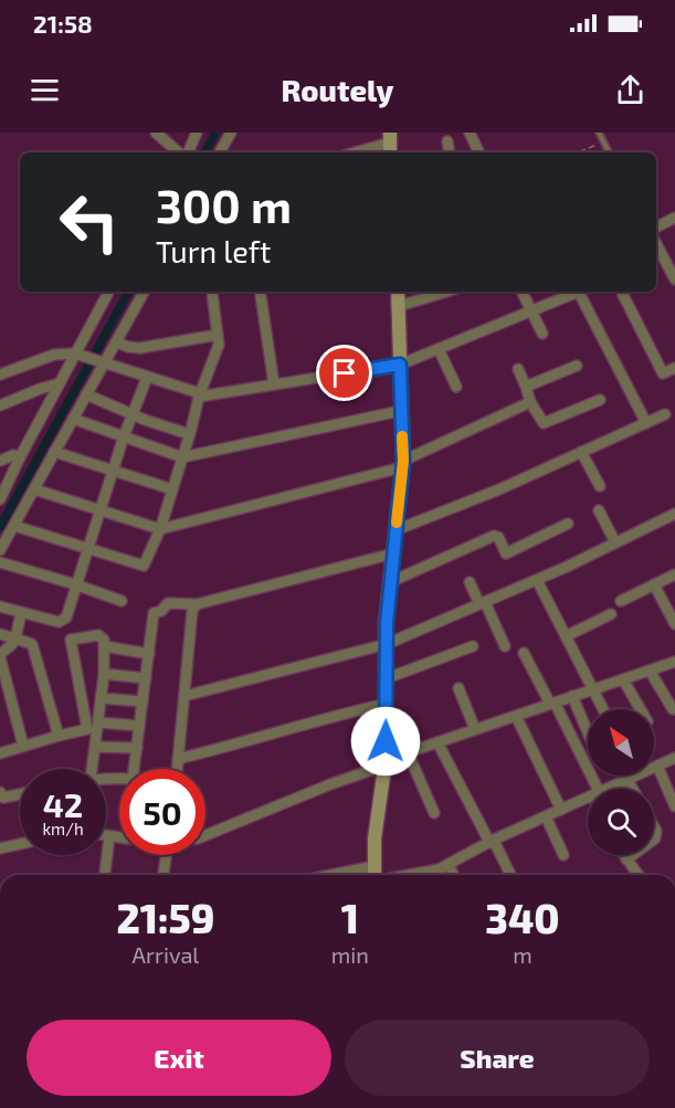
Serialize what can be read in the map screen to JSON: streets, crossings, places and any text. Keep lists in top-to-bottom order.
{
  "north": "top left",
  "page": {
    "status": "21:58",
    "header": "Routely",
    "turn": ["300 m", "Turn left"],
    "speed": "42 km/h",
    "limit": "50",
    "eta": [
      "21:59",
      "Arrival",
      "1",
      "min",
      "340",
      "m"
    ],
    "buttons": ["Exit", "Share"]
  }
}
